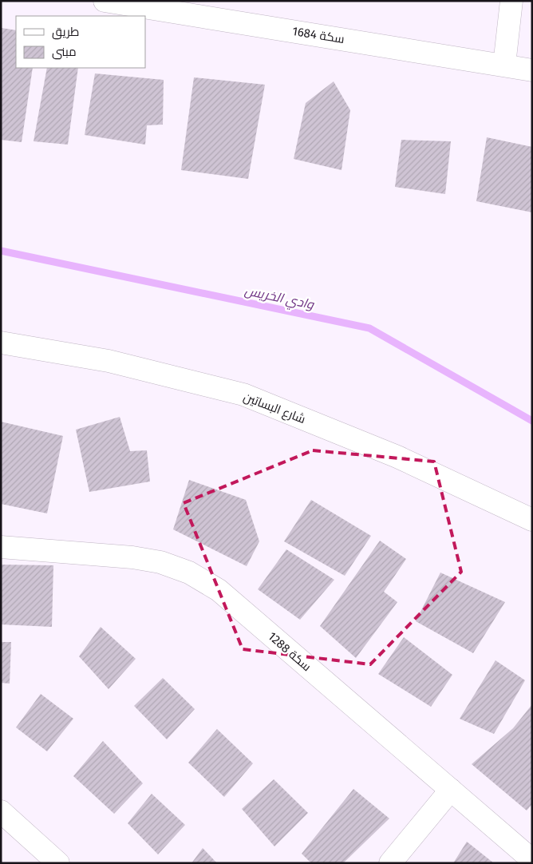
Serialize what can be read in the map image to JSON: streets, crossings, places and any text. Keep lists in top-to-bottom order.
{
  "streets": {
    "street": ["سكة 1684", "شارع البساتين", "سكة 1288"]
  },
  "water": ["وادي الخريس"],
  "legend": ["طريق", "مبنى"]
}
